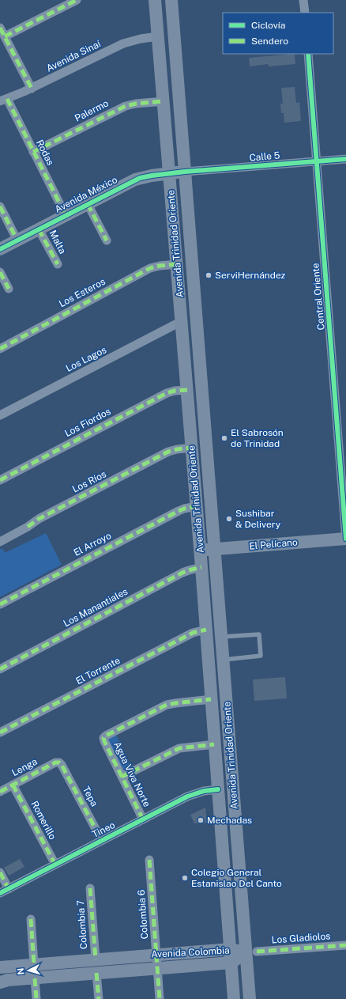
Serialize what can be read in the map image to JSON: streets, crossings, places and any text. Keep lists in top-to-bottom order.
{
  "streets": {
    "main road": [
      "Avenida México",
      "Avenida Trinidad Oriente",
      "El Pelícano",
      "Avenida Colombia"
    ],
    "street": [
      "Avenida Sinaí",
      "Palermo",
      "Rodas",
      "Calle 5",
      "Malta",
      "Los Esteros",
      "Central Oriente",
      "Los Lagos",
      "Los Fiordos",
      "Los Ríos",
      "El Arroyo",
      "Los Manantiales",
      "El Torrente",
      "Lenga",
      "Agua Viva Norte",
      "Tepa",
      "Romerillo",
      "Tineo",
      "Colombia 6",
      "Colombia 7",
      "Los Gladiolos"
    ]
  },
  "crossings": [
    ["Avenida Sinaí", "Rodas"],
    ["Avenida Sinaí", "Avenida Trinidad Oriente"],
    ["Palermo", "Rodas"],
    ["Palermo", "Avenida Trinidad Oriente"],
    ["Rodas", "Avenida México"],
    ["Calle 5", "Avenida México"],
    ["Calle 5", "Avenida Trinidad Oriente"],
    ["Calle 5", "Central Oriente"],
    ["Avenida México", "Malta"],
    ["Avenida México", "Avenida Trinidad Oriente"],
    ["Avenida Trinidad Oriente", "Los Esteros"],
    ["Avenida Trinidad Oriente", "Los Lagos"],
    ["Avenida Trinidad Oriente", "Los Fiordos"],
    ["Avenida Trinidad Oriente", "Los Ríos"],
    ["Avenida Trinidad Oriente", "El Arroyo"],
    ["Avenida Trinidad Oriente", "El Pelícano"],
    ["Avenida Trinidad Oriente", "Los Manantiales"],
    ["Avenida Trinidad Oriente", "El Torrente"],
    ["Avenida Trinidad Oriente", "Agua Viva Norte"],
    ["Avenida Trinidad Oriente", "Tineo"],
    ["Avenida Trinidad Oriente", "Los Gladiolos"],
    ["Avenida Trinidad Oriente", "Avenida Colombia"],
    ["Central Oriente", "El Pelícano"],
    ["Lenga", "Tepa"],
    ["Lenga", "Romerillo"],
    ["Agua Viva Norte", "Tineo"],
    ["Tepa", "Tineo"],
    ["Romerillo", "Tineo"],
    ["Colombia 6", "Avenida Colombia"],
    ["Colombia 7", "Avenida Colombia"],
    ["Los Gladiolos", "Avenida Colombia"]
  ],
  "places": [
    "ServiHernández",
    "El Sabrosón de Trinidad",
    "Sushibar & Delivery",
    "Mechadas",
    "Colegio General Estanislao Del Canto"
  ],
  "legend": ["Ciclovía", "Sendero"],
  "north": "left"
}
